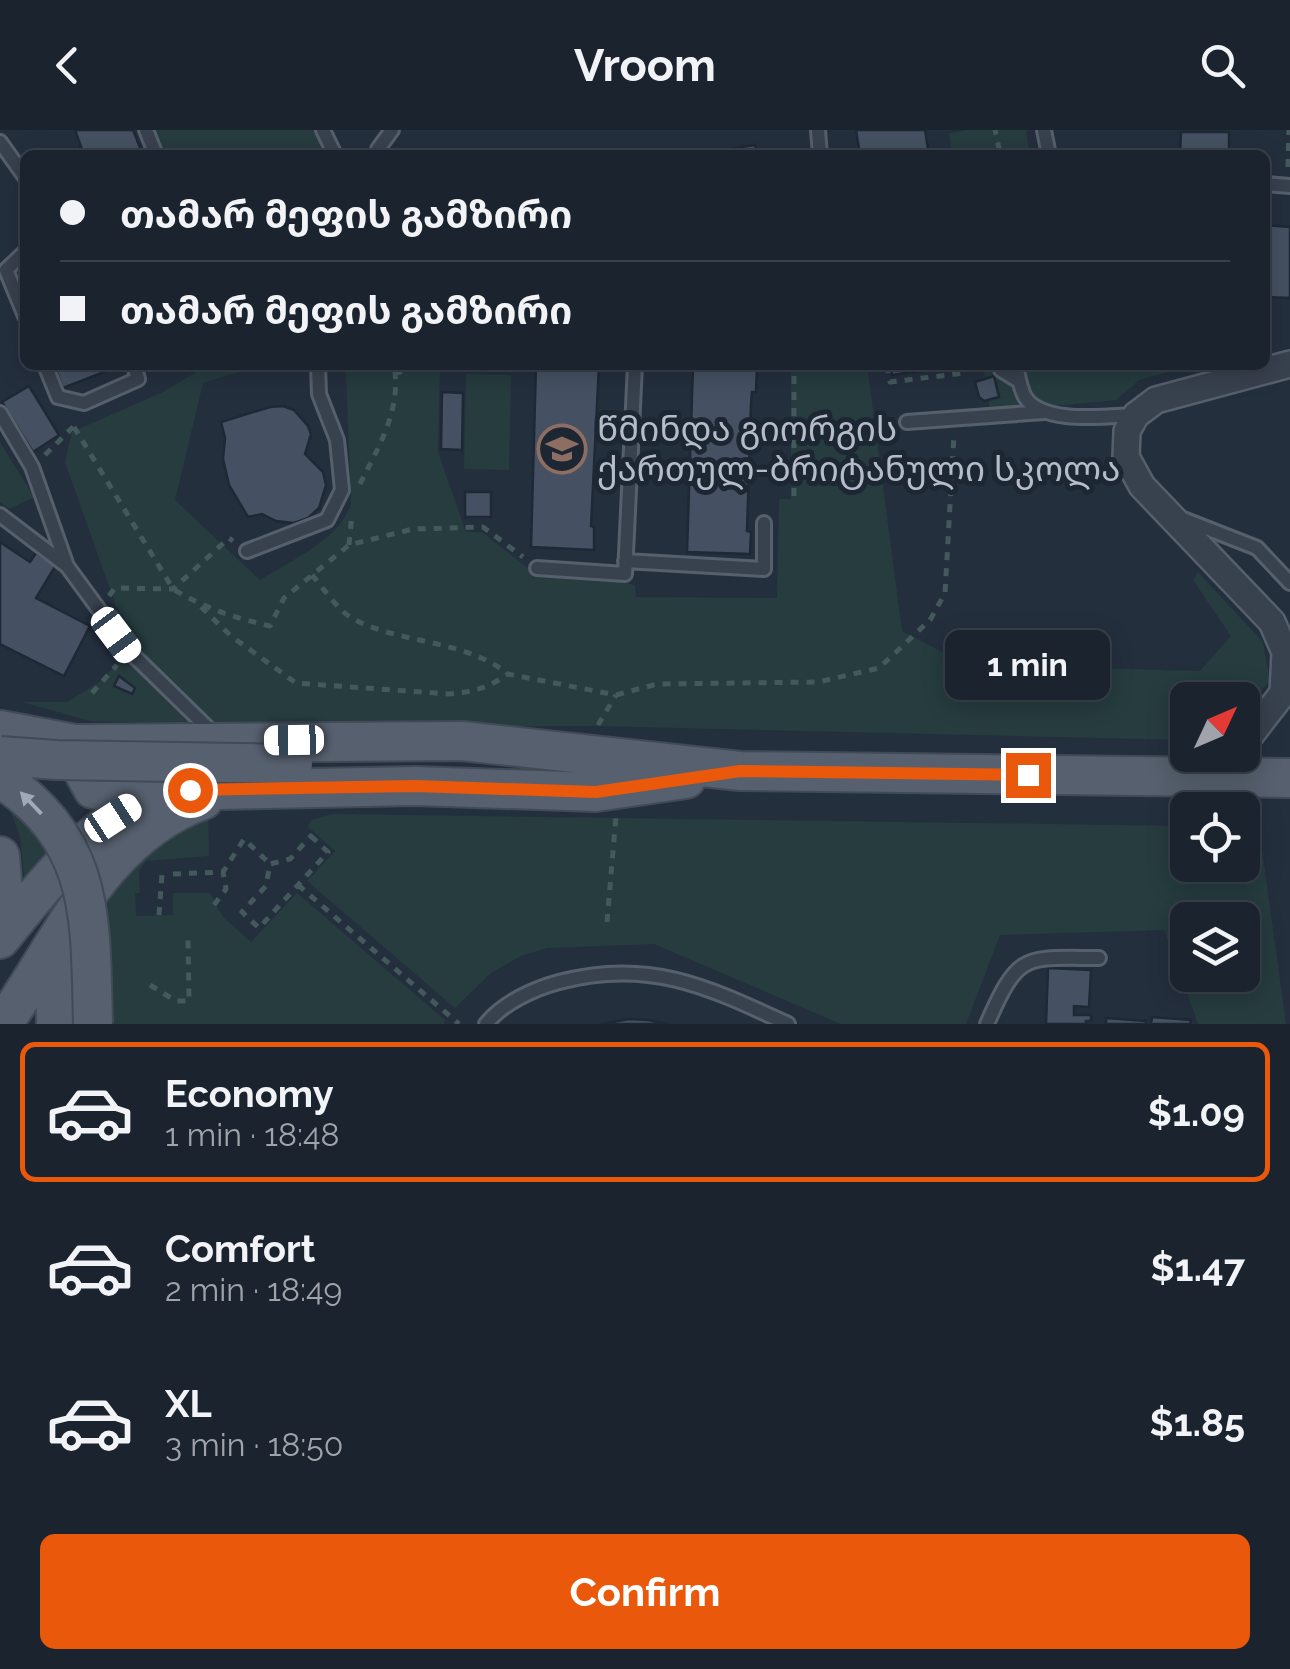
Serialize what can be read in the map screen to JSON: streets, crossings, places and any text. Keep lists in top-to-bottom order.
{
  "places": {
    "school or university": ["წმინდა გიორგის ქართულ-ბრიტანული სკოლა"]
  },
  "north": "top right",
  "page": {
    "header": "Vroom",
    "banner": ["თამარ მეფის გამზირი", "თამარ მეფის გამზირი"],
    "bubble": "1 min",
    "list": [
      {
        "name": "Economy",
        "note": "1 min · 18:48",
        "value": "$1.09"
      },
      {
        "name": "Comfort",
        "note": "2 min · 18:49",
        "value": "$1.47"
      },
      {
        "name": "XL",
        "note": "3 min · 18:50",
        "value": "$1.85"
      }
    ],
    "buttons": "Confirm"
  }
}
